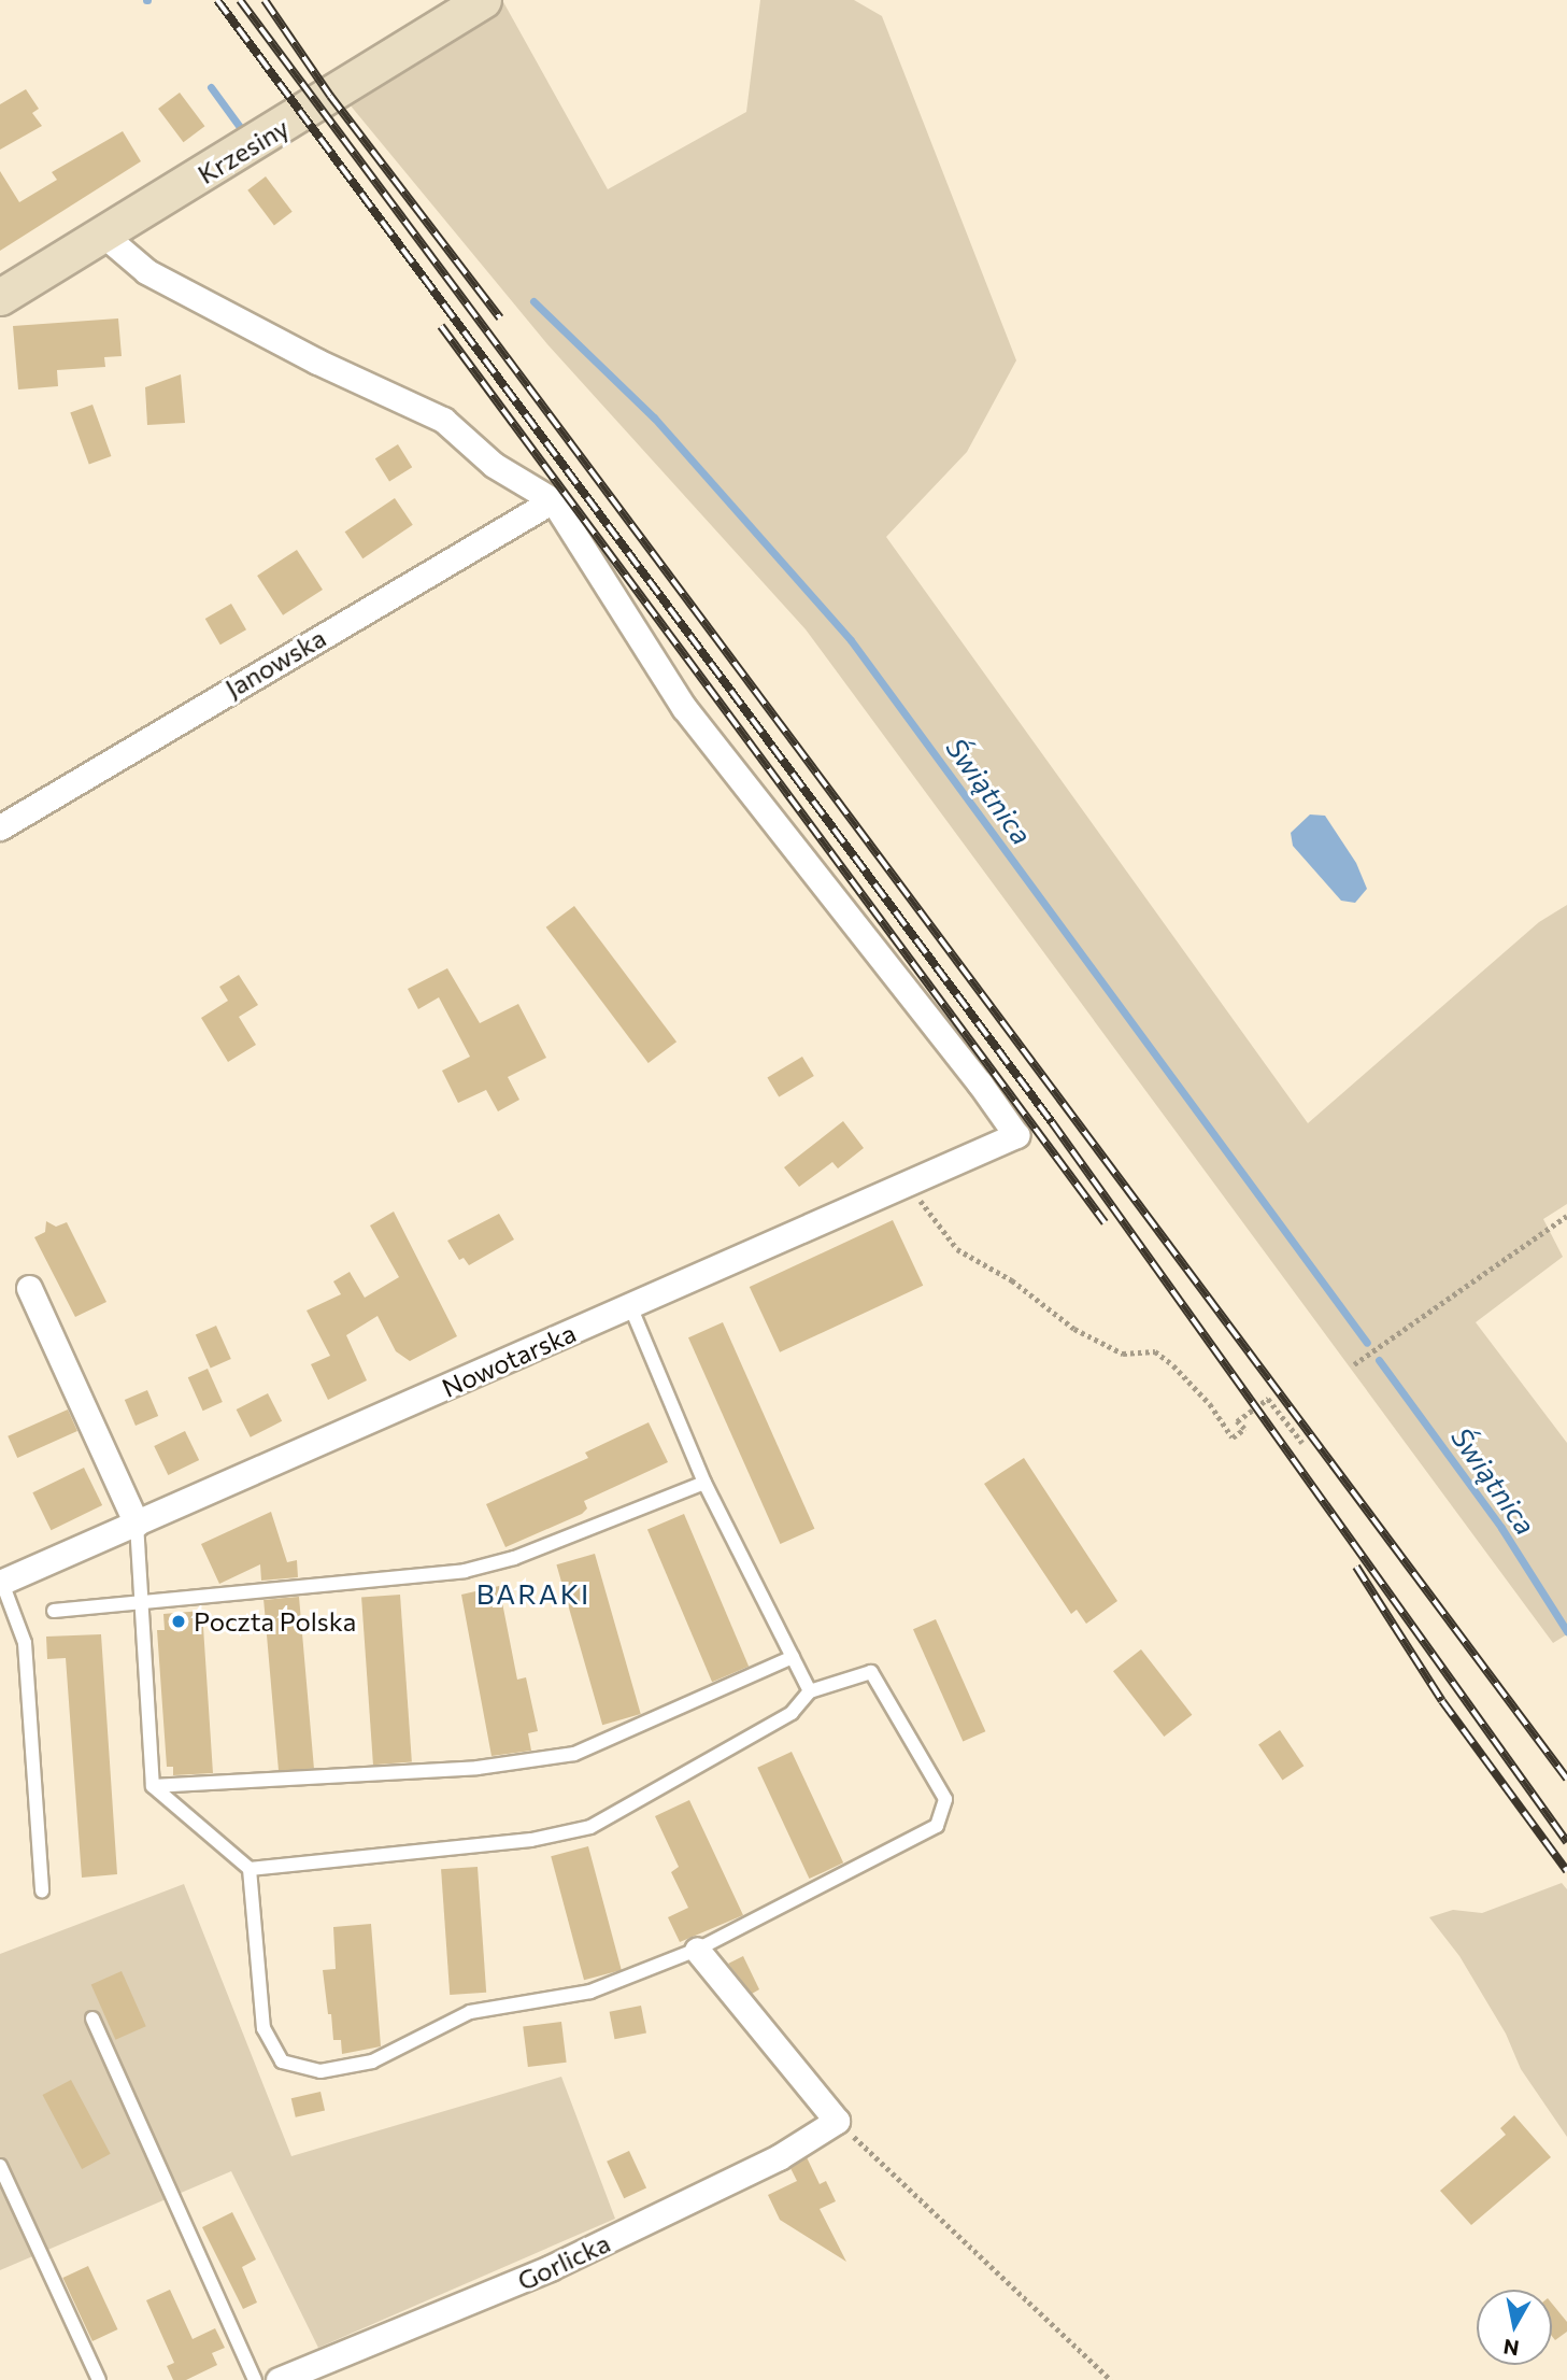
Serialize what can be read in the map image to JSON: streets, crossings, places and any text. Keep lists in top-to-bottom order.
{
  "streets": {
    "street": [
      "Krzesiny",
      "Janowska",
      "Nowotarska",
      "Gorlicka"
    ]
  },
  "crossings": [
    ["Janowska", "Nowotarska"]
  ],
  "districts": ["BARAKI"],
  "water": ["Świątnica"],
  "places": ["Poczta Polska"],
  "north": "bottom"
}
